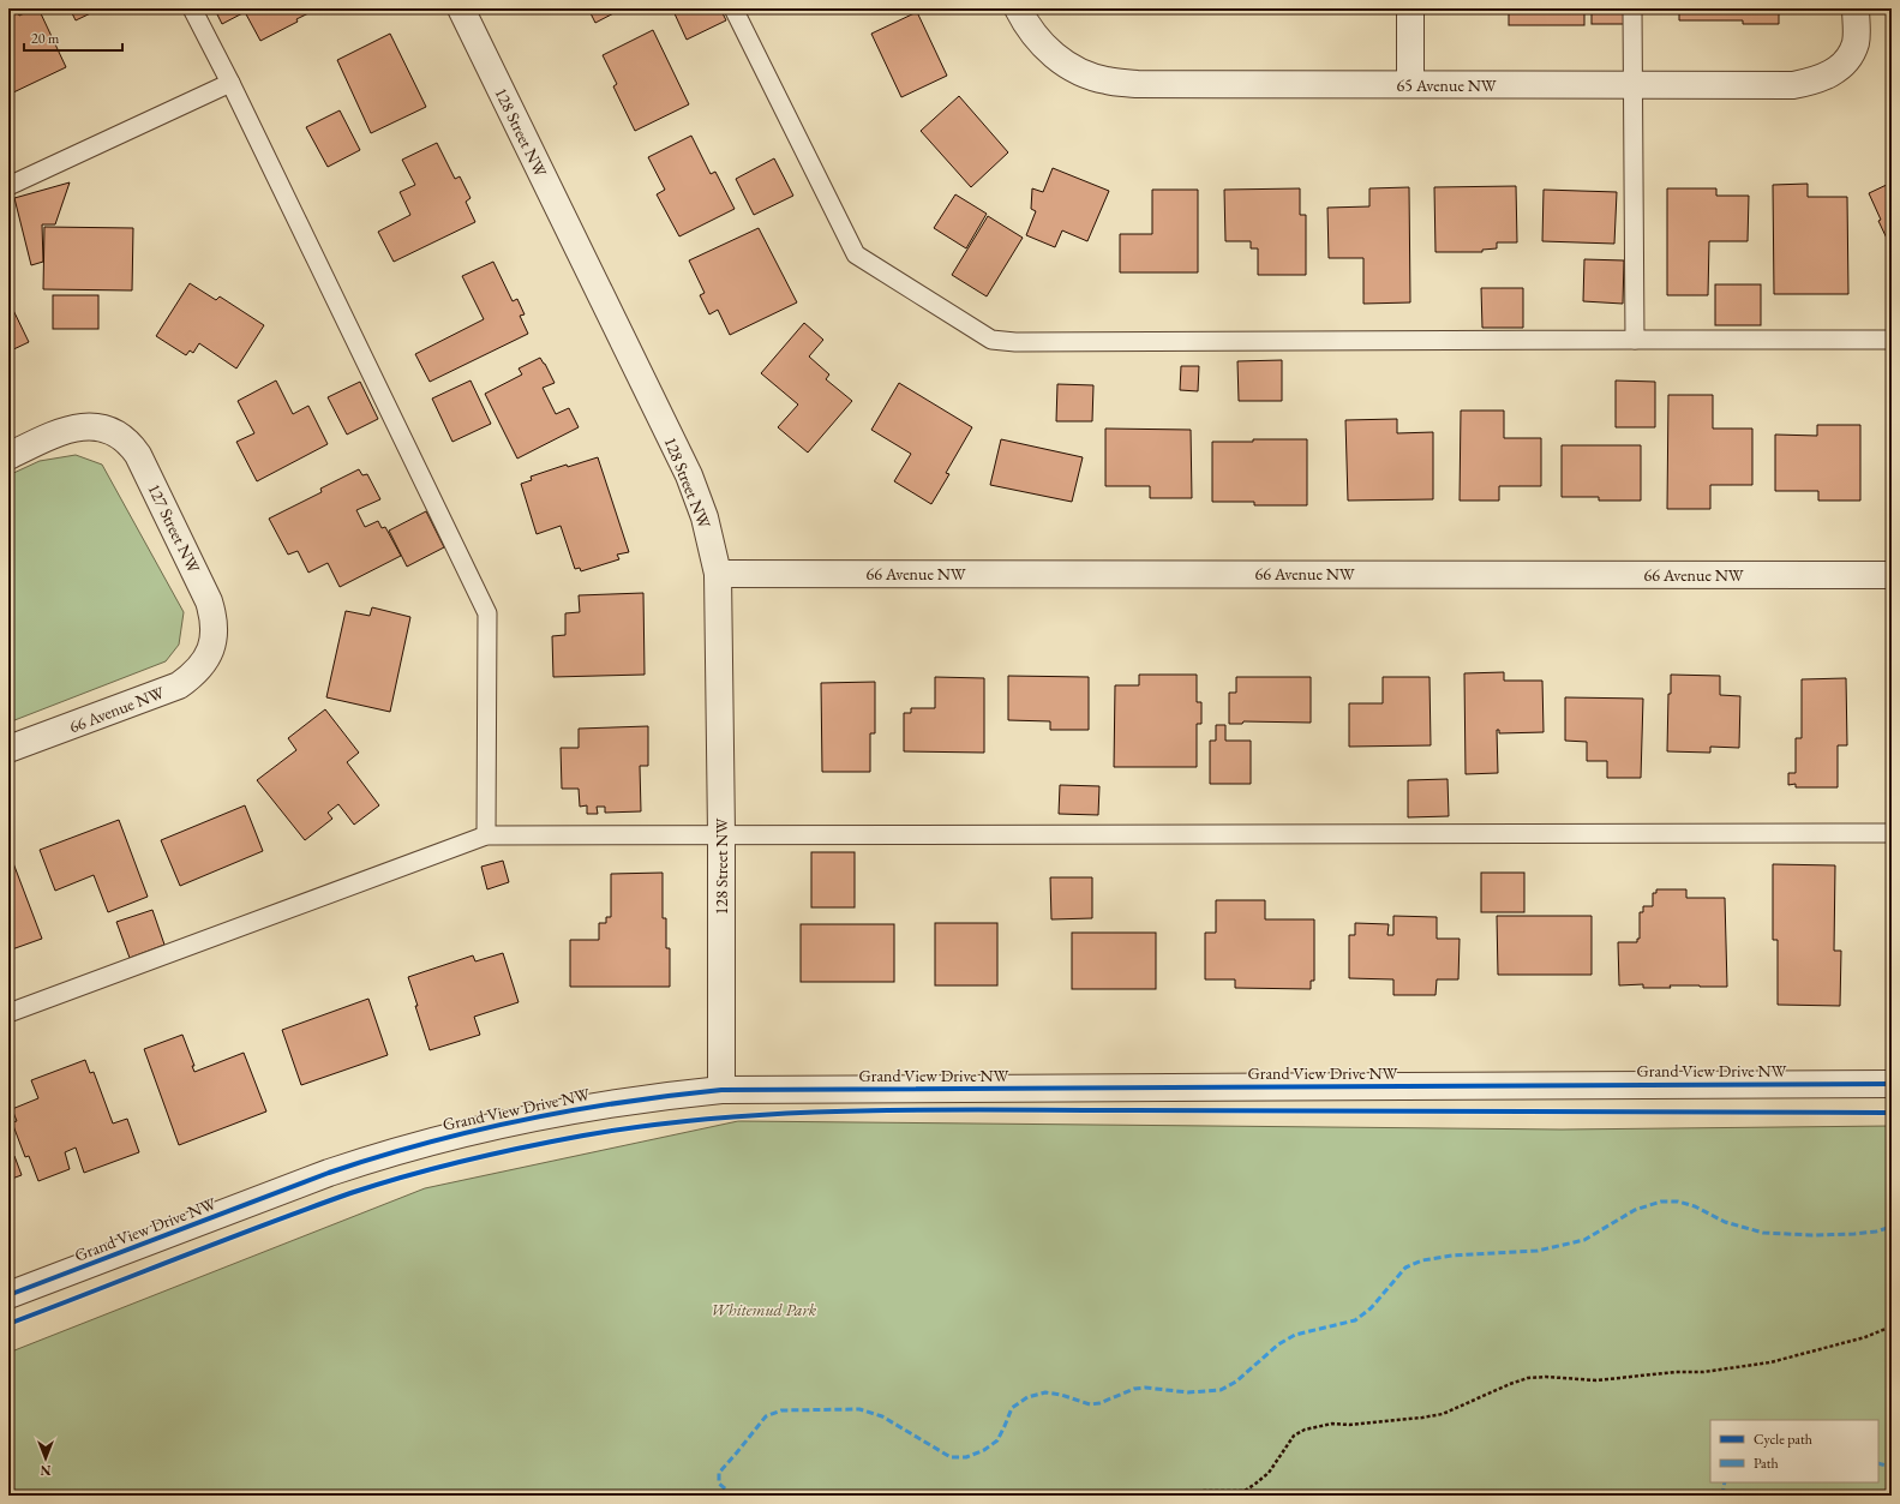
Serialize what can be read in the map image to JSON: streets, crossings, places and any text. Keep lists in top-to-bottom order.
{
  "streets": {
    "street": [
      "65 Avenue NW",
      "128 Street NW",
      "127 Street NW",
      "66 Avenue NW",
      "Grand View Drive NW"
    ]
  },
  "crossings": [
    ["128 Street NW", "66 Avenue NW"],
    ["128 Street NW", "Grand View Drive NW"],
    ["127 Street NW", "66 Avenue NW"]
  ],
  "parks": ["Whitemud Park"],
  "legend": ["Cycle path", "Path"],
  "scale_bar": "20 m",
  "north": "bottom"
}
